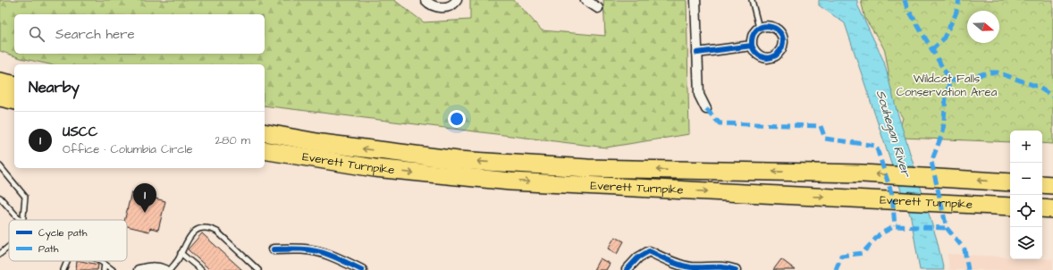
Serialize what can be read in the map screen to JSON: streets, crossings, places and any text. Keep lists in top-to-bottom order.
{
  "streets": {
    "highway": ["Everett Turnpike"]
  },
  "water": ["Souhegan River"],
  "parks": ["Wildcat Falls Conservation Area"],
  "legend": ["Cycle path", "Path"],
  "north": "right",
  "page": {
    "search": "Search here",
    "heading": "Nearby",
    "list": [
      {
        "mark": "1",
        "name": "USCC",
        "note": "Office · Columbia Circle",
        "value": "280 m"
      }
    ],
    "map_buttons": ["+", "−"],
    "pins": "1"
  }
}
